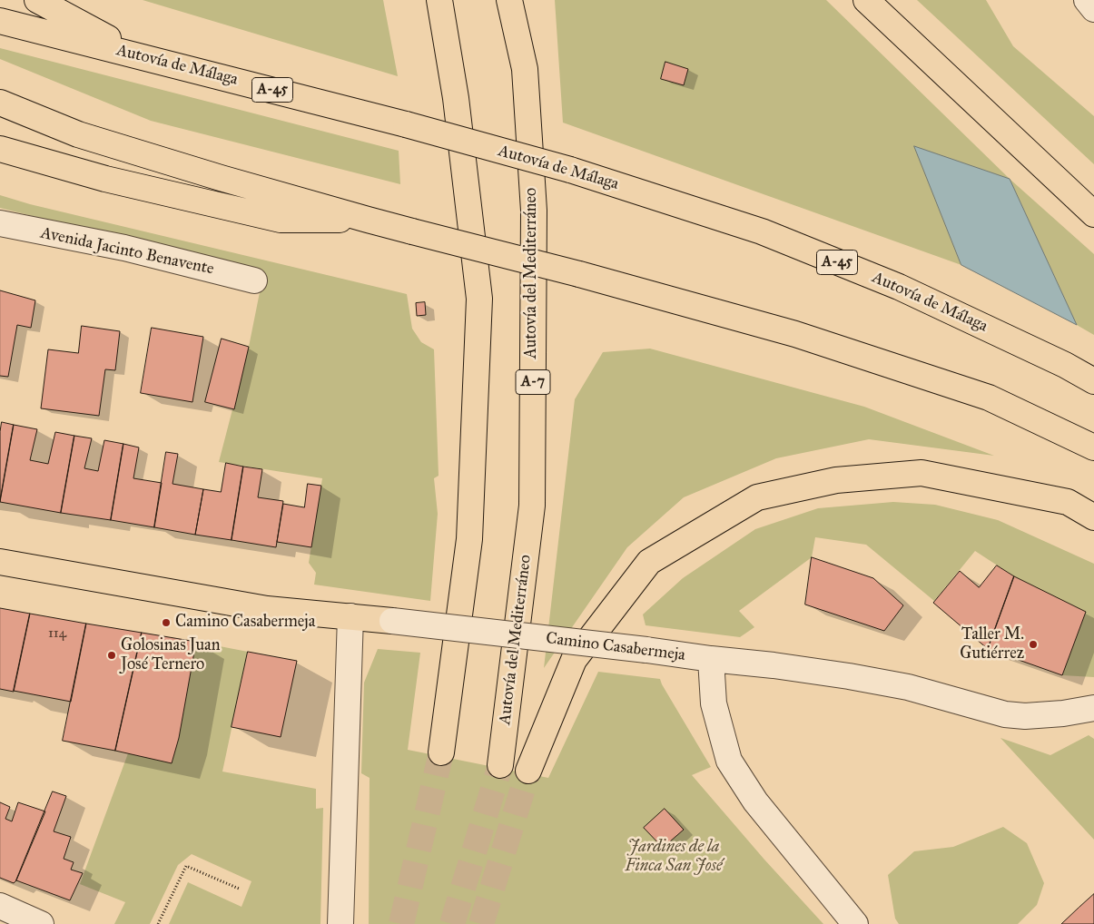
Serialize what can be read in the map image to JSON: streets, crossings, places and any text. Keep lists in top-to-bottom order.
{
  "streets": {
    "main road": [
      "Autovía de Málaga",
      "A-45",
      "Autovía del Mediterráneo",
      "A-7",
      "Camino Casabermeja"
    ],
    "street": ["Avenida Jacinto Benavente"]
  },
  "parks": ["Jardines de la Finca San José"],
  "places": ["Camino Casabermeja", "Taller M. Gutiérrez", "Golosinas Juan José Ternero"],
  "house_numbers": ["114"]
}
